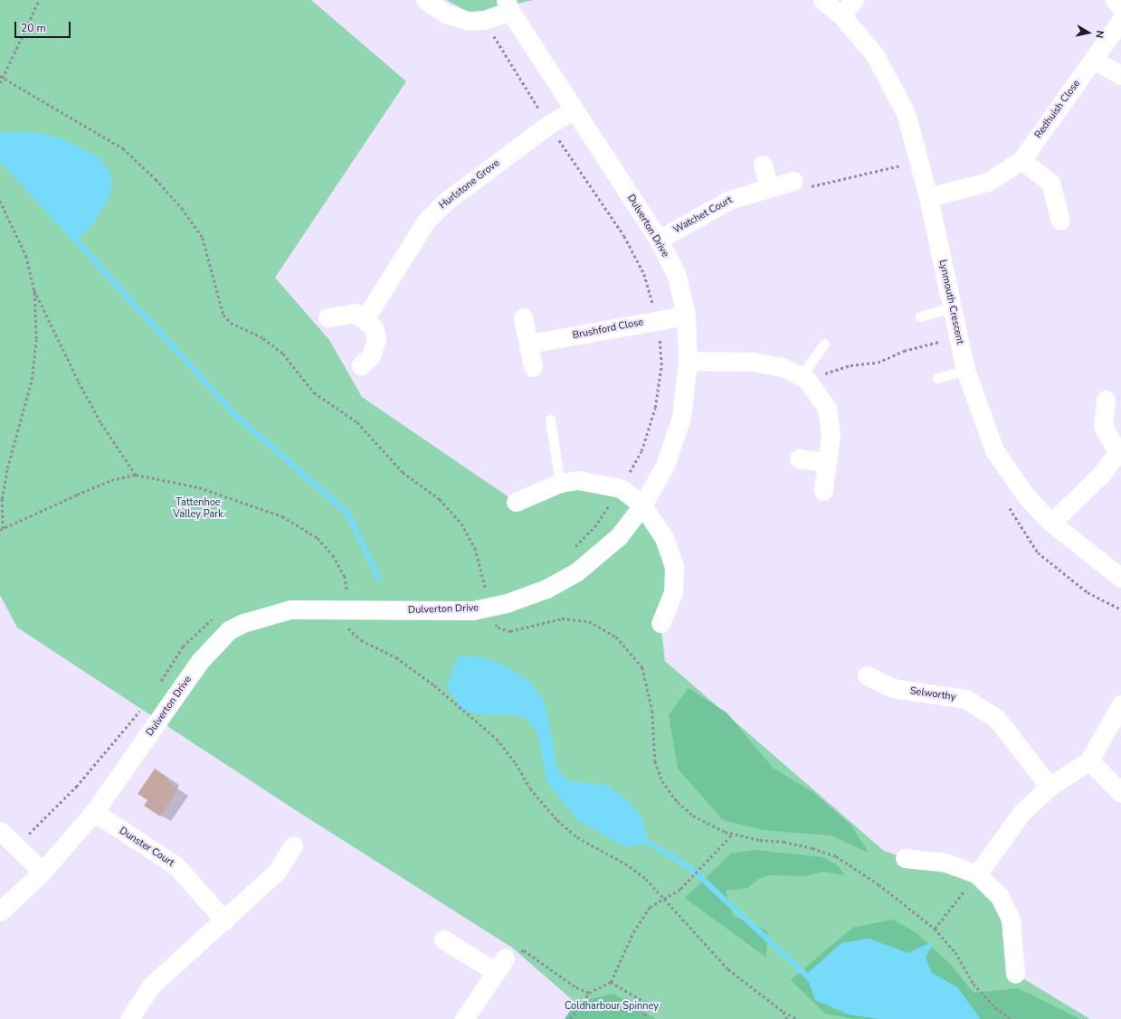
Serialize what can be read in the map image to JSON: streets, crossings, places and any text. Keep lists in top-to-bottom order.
{
  "streets": {
    "street": [
      "Redhuish Close",
      "Hurlstone Grove",
      "Watchet Court",
      "Dulverton Drive",
      "Lynmouth Crescent",
      "Brushford Close",
      "Selworthy",
      "Dunster Court"
    ]
  },
  "crossings": [
    ["Redhuish Close", "Lynmouth Crescent"],
    ["Hurlstone Grove", "Dulverton Drive"],
    ["Watchet Court", "Dulverton Drive"],
    ["Dulverton Drive", "Brushford Close"],
    ["Dulverton Drive", "Dunster Court"]
  ],
  "parks": ["Tattenhoe Valley Park", "Coldharbour Spinney"],
  "scale_bar": "20 m",
  "north": "right"
}
